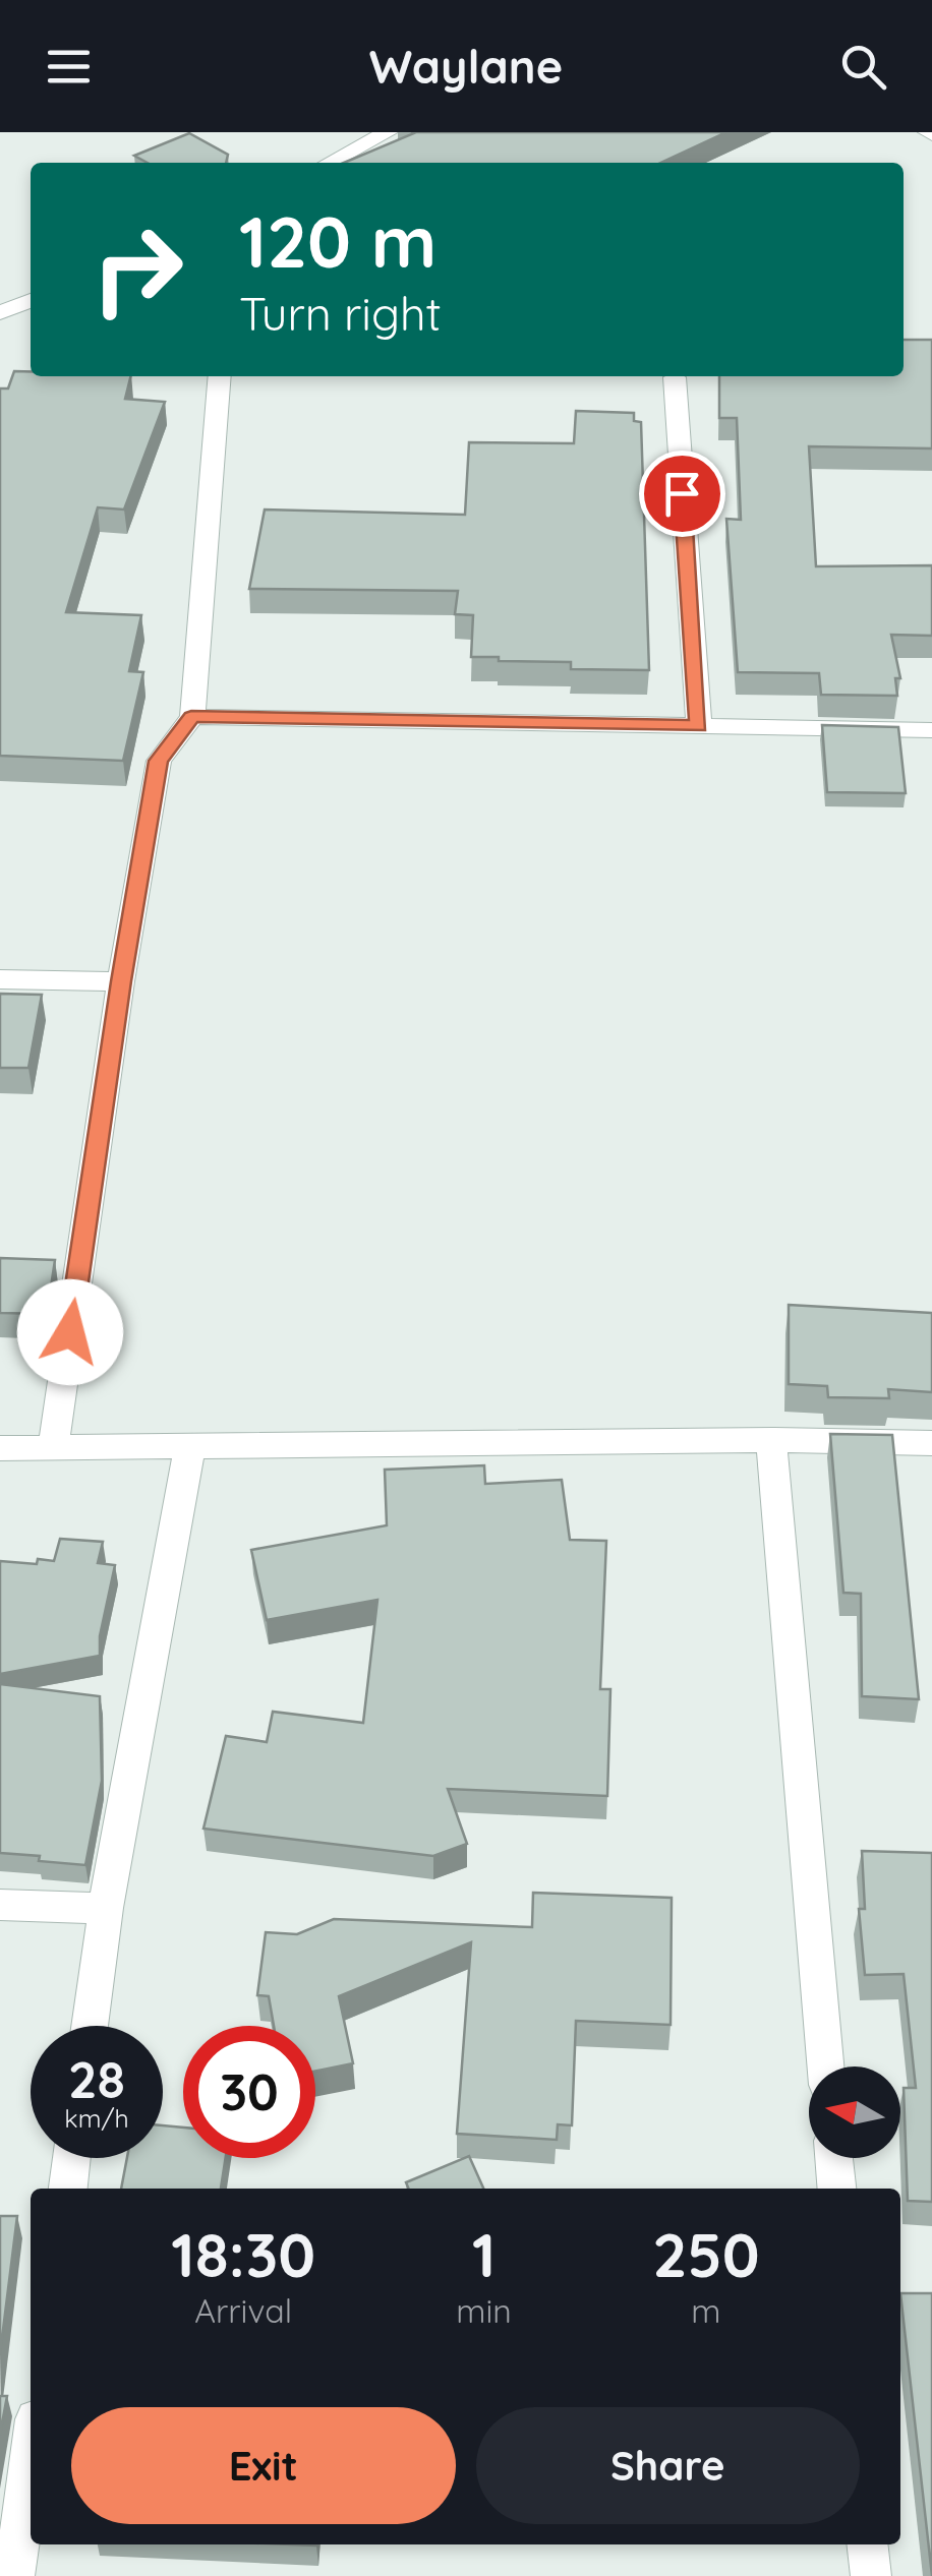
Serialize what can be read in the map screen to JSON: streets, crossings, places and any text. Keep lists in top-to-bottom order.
{
  "north": "left",
  "page": {
    "header": "Waylane",
    "turn": ["120 m", "Turn right"],
    "speed": "28 km/h",
    "limit": "30",
    "eta": [
      "18:30",
      "Arrival",
      "1",
      "min",
      "250",
      "m"
    ],
    "buttons": ["Exit", "Share"]
  }
}
